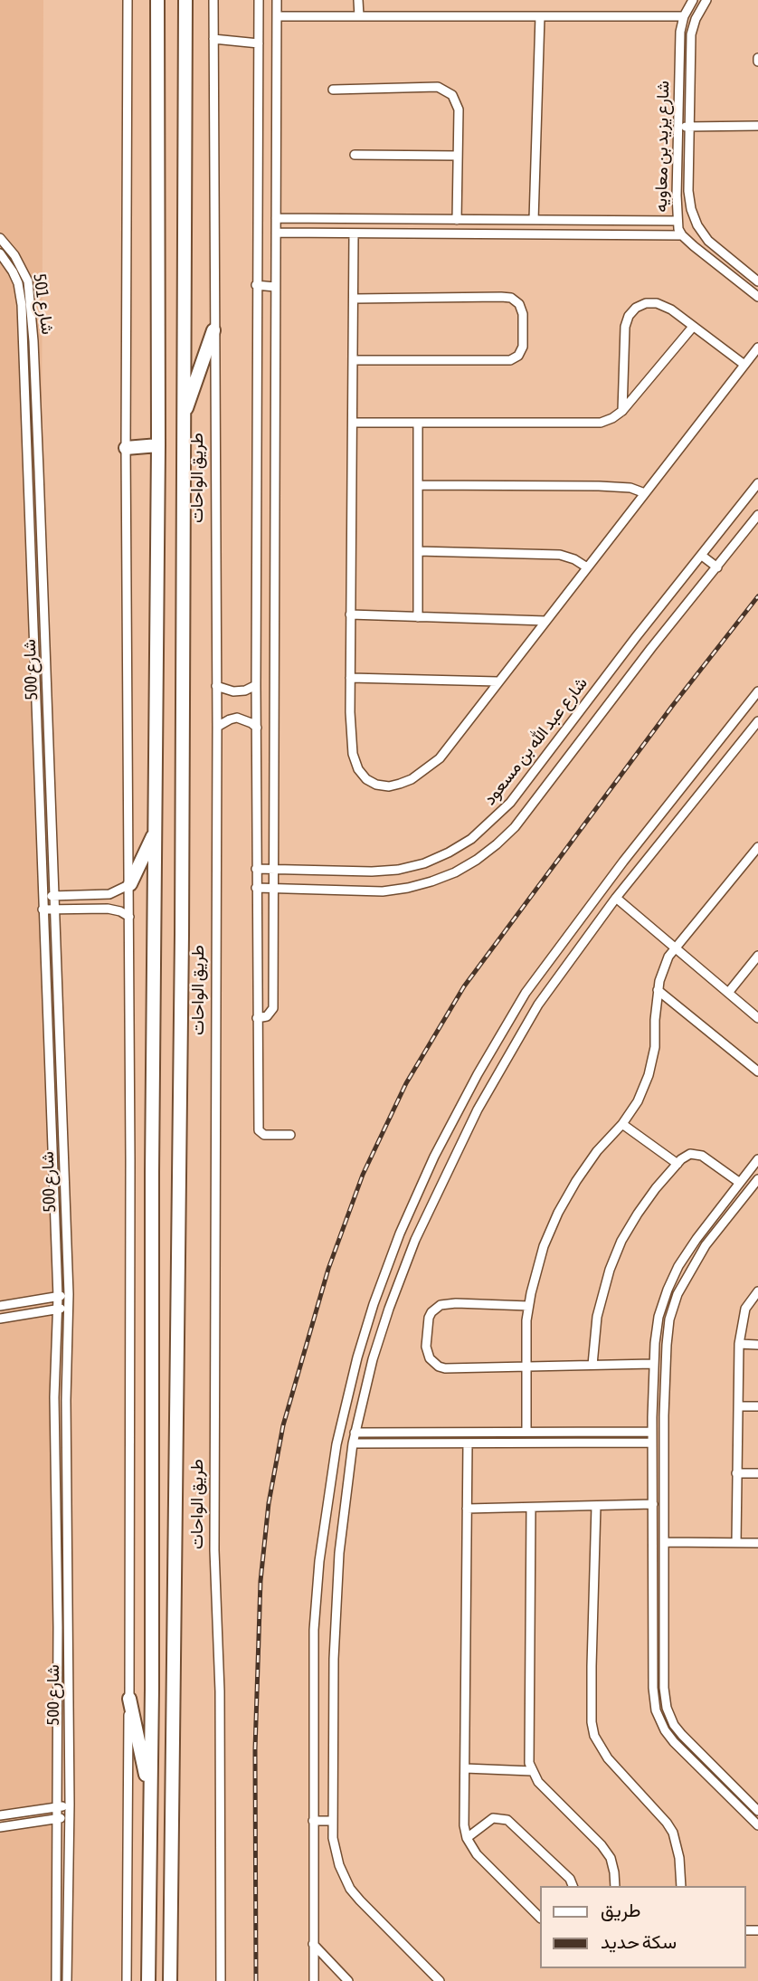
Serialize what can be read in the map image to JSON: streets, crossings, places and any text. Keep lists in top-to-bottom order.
{
  "streets": {
    "highway": ["طريق الواحات"],
    "street": [
      "شارع يزيد بن معاويه",
      "شارع 501",
      "شارع 500",
      "شارع عبد الله بن مسعود"
    ]
  },
  "crossings": [
    ["شارع 501", "شارع 500"]
  ],
  "legend": ["طريق", "سكة حديد"]
}
